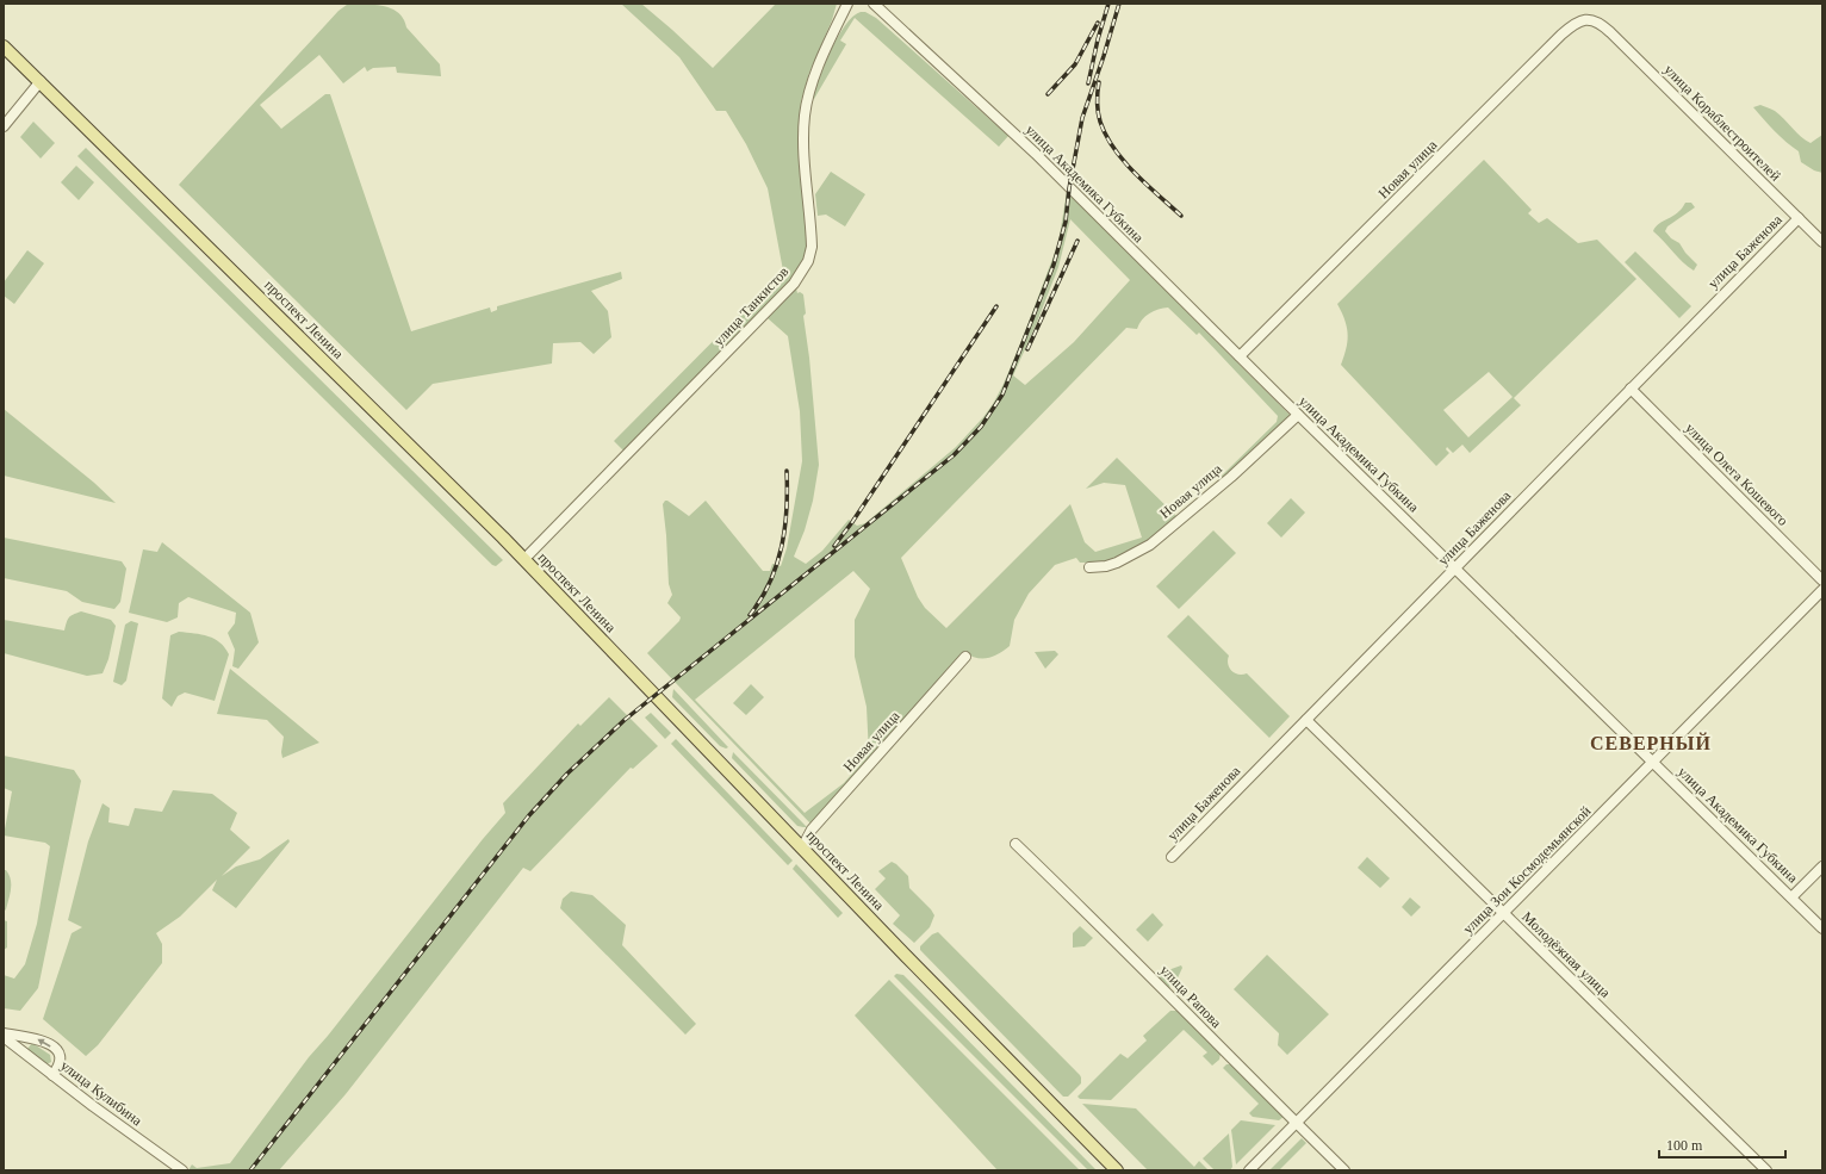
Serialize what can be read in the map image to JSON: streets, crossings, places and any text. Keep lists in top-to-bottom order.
{
  "streets": {
    "main road": ["проспект Ленина"],
    "street": [
      "улица Кораблестроителей",
      "Новая улица",
      "улица Академика Губкина",
      "улица Баженова",
      "улица Танкистов",
      "улица Олега Кошевого",
      "улица Зои Космодемьянской",
      "Молодёжная улица",
      "улица Рапова",
      "улица Кулибина"
    ]
  },
  "crossings": [
    ["улица Кораблестроителей", "Новая улица"],
    ["улица Кораблестроителей", "улица Баженова"],
    ["Новая улица", "улица Академика Губкина"],
    ["Новая улица", "проспект Ленина"],
    ["улица Академика Губкина", "улица Баженова"],
    ["улица Академика Губкина", "улица Зои Космодемьянской"],
    ["улица Баженова", "улица Олега Кошевого"],
    ["улица Баженова", "Молодёжная улица"],
    ["улица Танкистов", "проспект Ленина"],
    ["улица Зои Космодемьянской", "Молодёжная улица"],
    ["улица Зои Космодемьянской", "улица Рапова"]
  ],
  "districts": ["СЕВЕРНЫЙ"],
  "scale_bar": "100 m"
}
